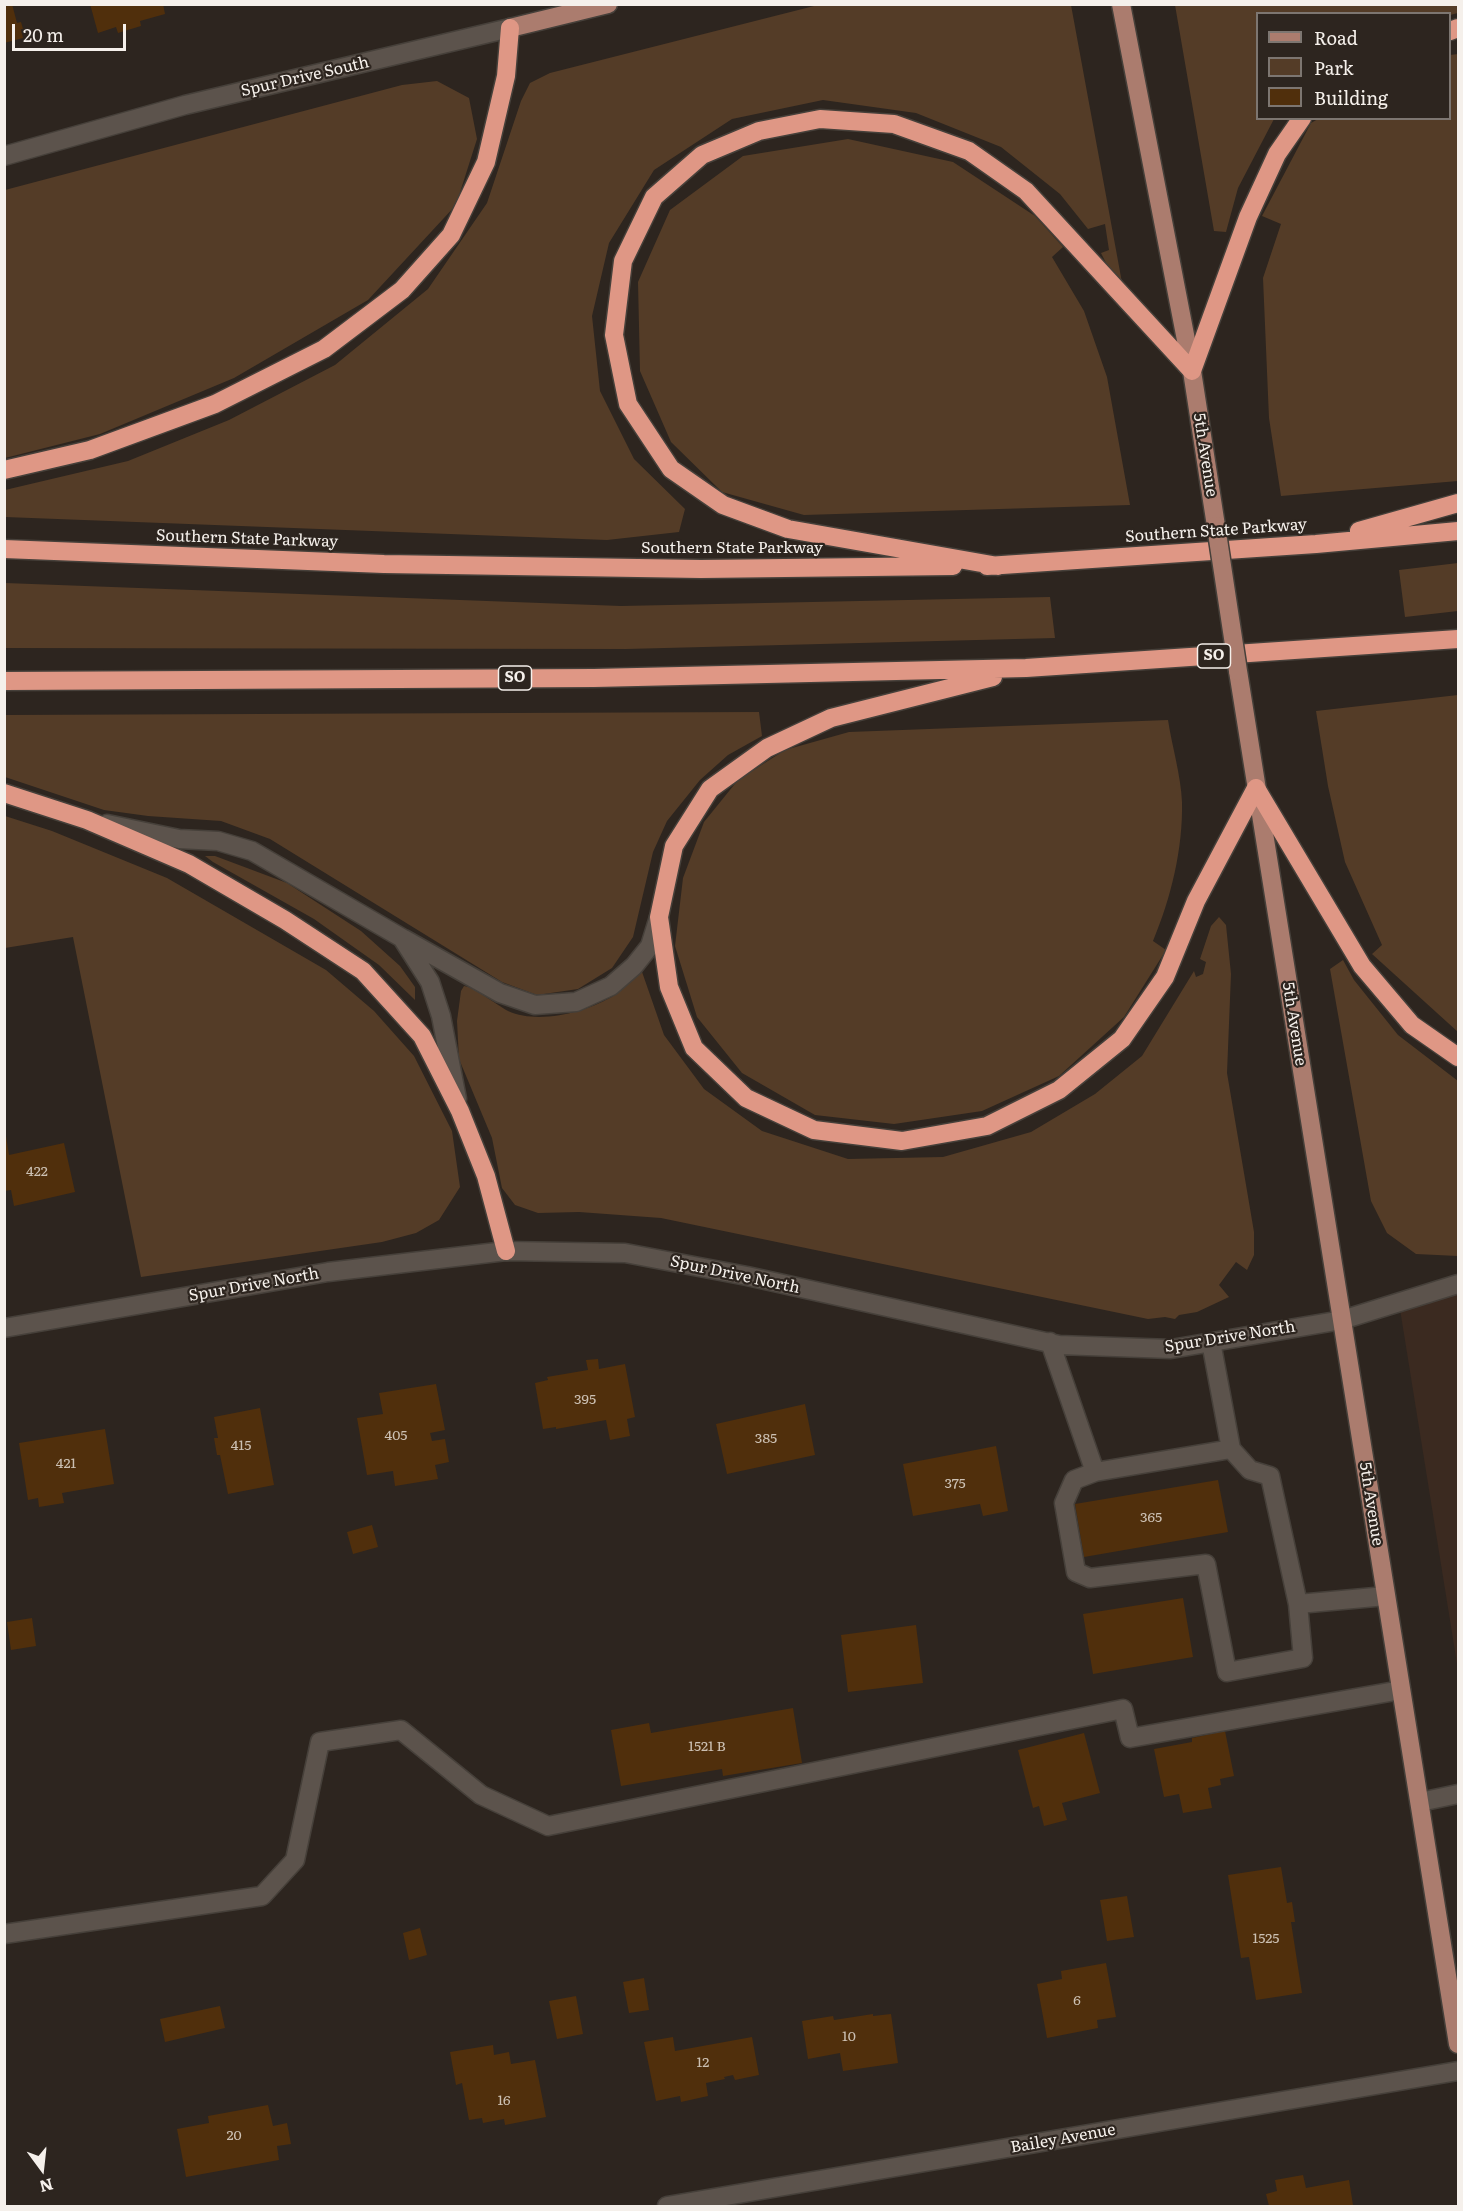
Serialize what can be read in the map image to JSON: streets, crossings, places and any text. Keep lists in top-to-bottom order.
{
  "streets": {
    "highway": ["Southern State Parkway", "SO"],
    "main road": ["Spur Drive South", "5th Avenue"],
    "street": ["Spur Drive North", "Bailey Avenue"]
  },
  "crossings": [
    ["5th Avenue", "Spur Drive North"]
  ],
  "house_numbers": [
    "422",
    "395",
    "405",
    "385",
    "415",
    "421",
    "375",
    "365",
    "1521 B",
    "1525",
    "6",
    "10",
    "12",
    "16",
    "20"
  ],
  "legend": ["Road", "Park", "Building"],
  "scale_bar": "20 m",
  "north": "bottom"
}
